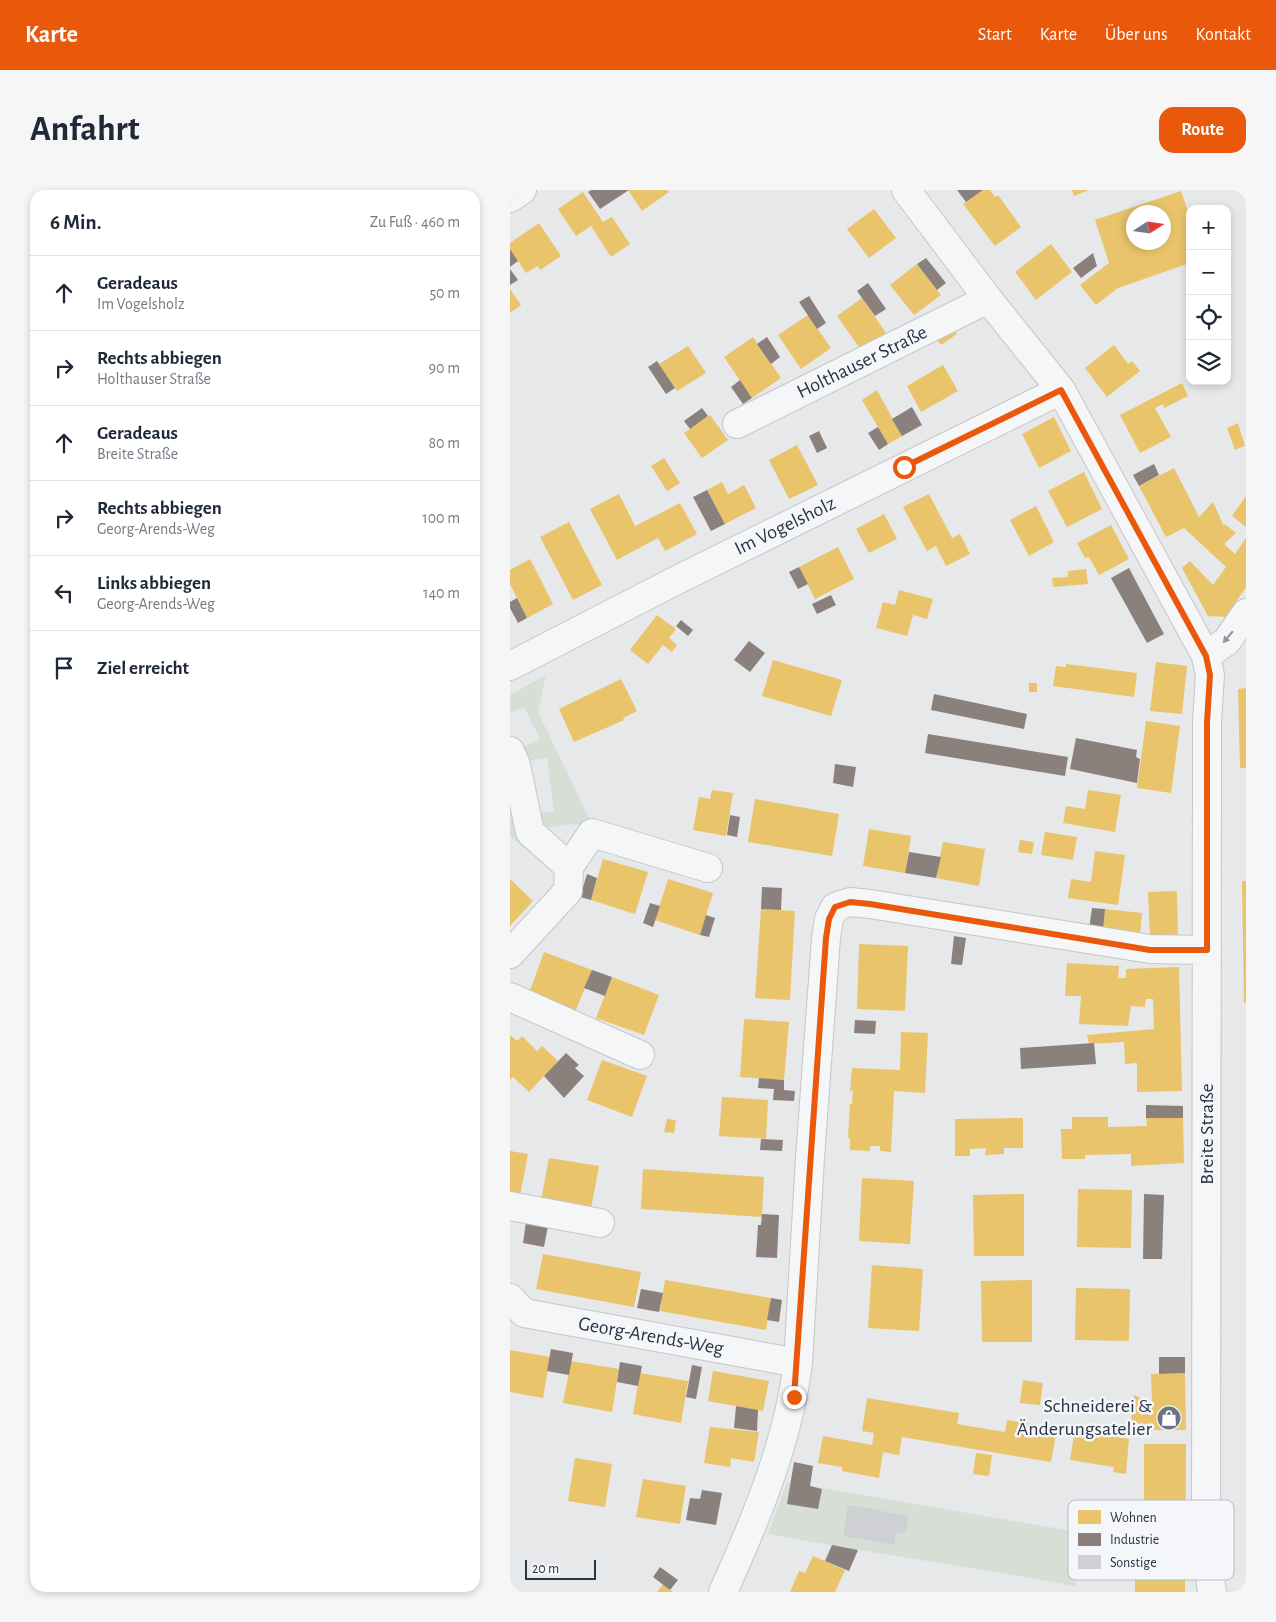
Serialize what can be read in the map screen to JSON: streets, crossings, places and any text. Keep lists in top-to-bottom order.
{
  "streets": {
    "street": [
      "Holthauser Straße",
      "Im Vogelsholz",
      "Breite Straße",
      "Georg-Arends-Weg"
    ]
  },
  "places": {
    "shop": ["Schneiderei & Änderungsatelier"]
  },
  "legend": ["Wohnen", "Industrie", "Sonstige"],
  "scale_bar": "20 m",
  "north": "right",
  "page": {
    "header": "Karte",
    "nav": [
      "Start",
      "Karte",
      "Über uns",
      "Kontakt"
    ],
    "buttons": "Route",
    "title": "Anfahrt",
    "heading": ["6 Min.", "Zu Fuß · 460 m"],
    "map_buttons": ["+", "−"],
    "list": [
      ["Geradeaus", "Im Vogelsholz", "50 m"],
      ["Rechts abbiegen", "Holthauser Straße", "90 m"],
      ["Geradeaus", "Breite Straße", "80 m"],
      ["Rechts abbiegen", "Georg-Arends-Weg", "100 m"],
      ["Links abbiegen", "Georg-Arends-Weg", "140 m"],
      "Ziel erreicht"
    ],
    "scale": "20 m"
  }
}
